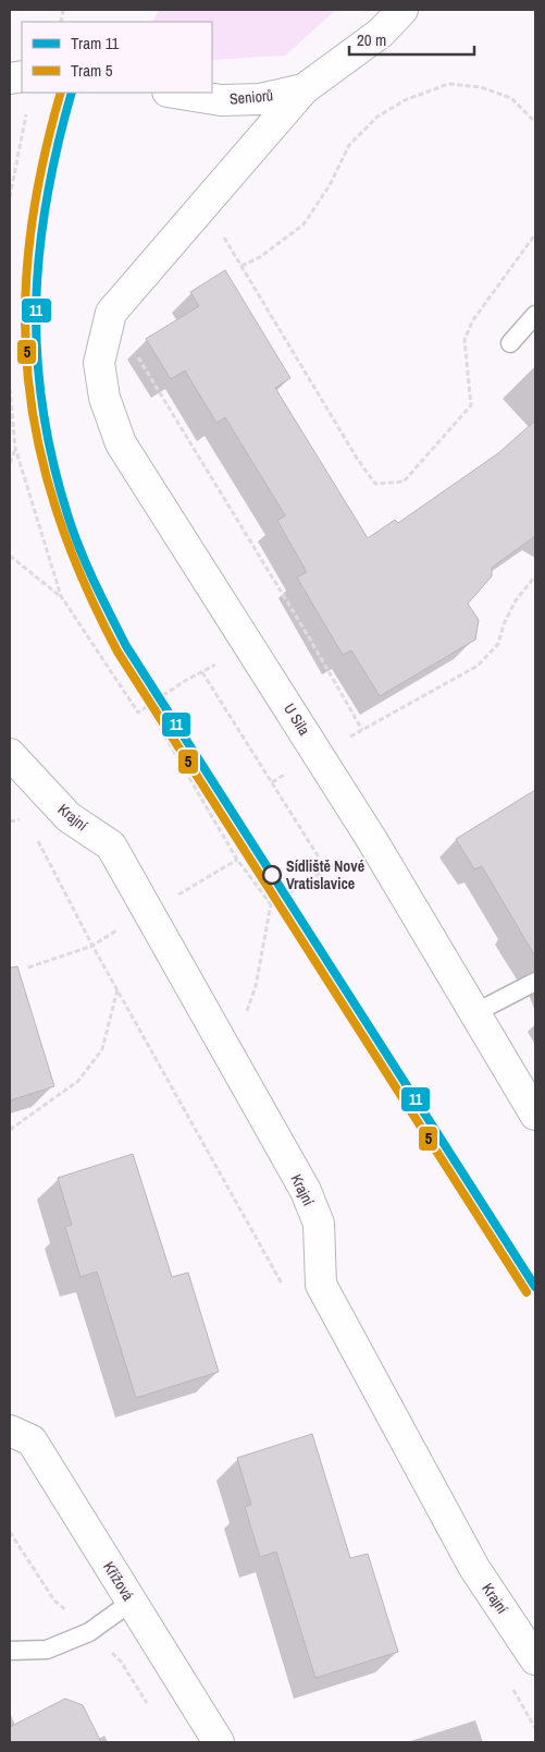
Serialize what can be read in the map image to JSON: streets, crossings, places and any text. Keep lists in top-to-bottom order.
{
  "streets": {
    "street": [
      "Seniorů",
      "U Sila",
      "Krajní",
      "Křížová"
    ]
  },
  "places": ["Sídliště Nové Vratislavice"],
  "lines": ["tram line 11", "tram line 5"],
  "legend": ["Tram 11", "Tram 5"],
  "scale_bar": "20 m"
}
